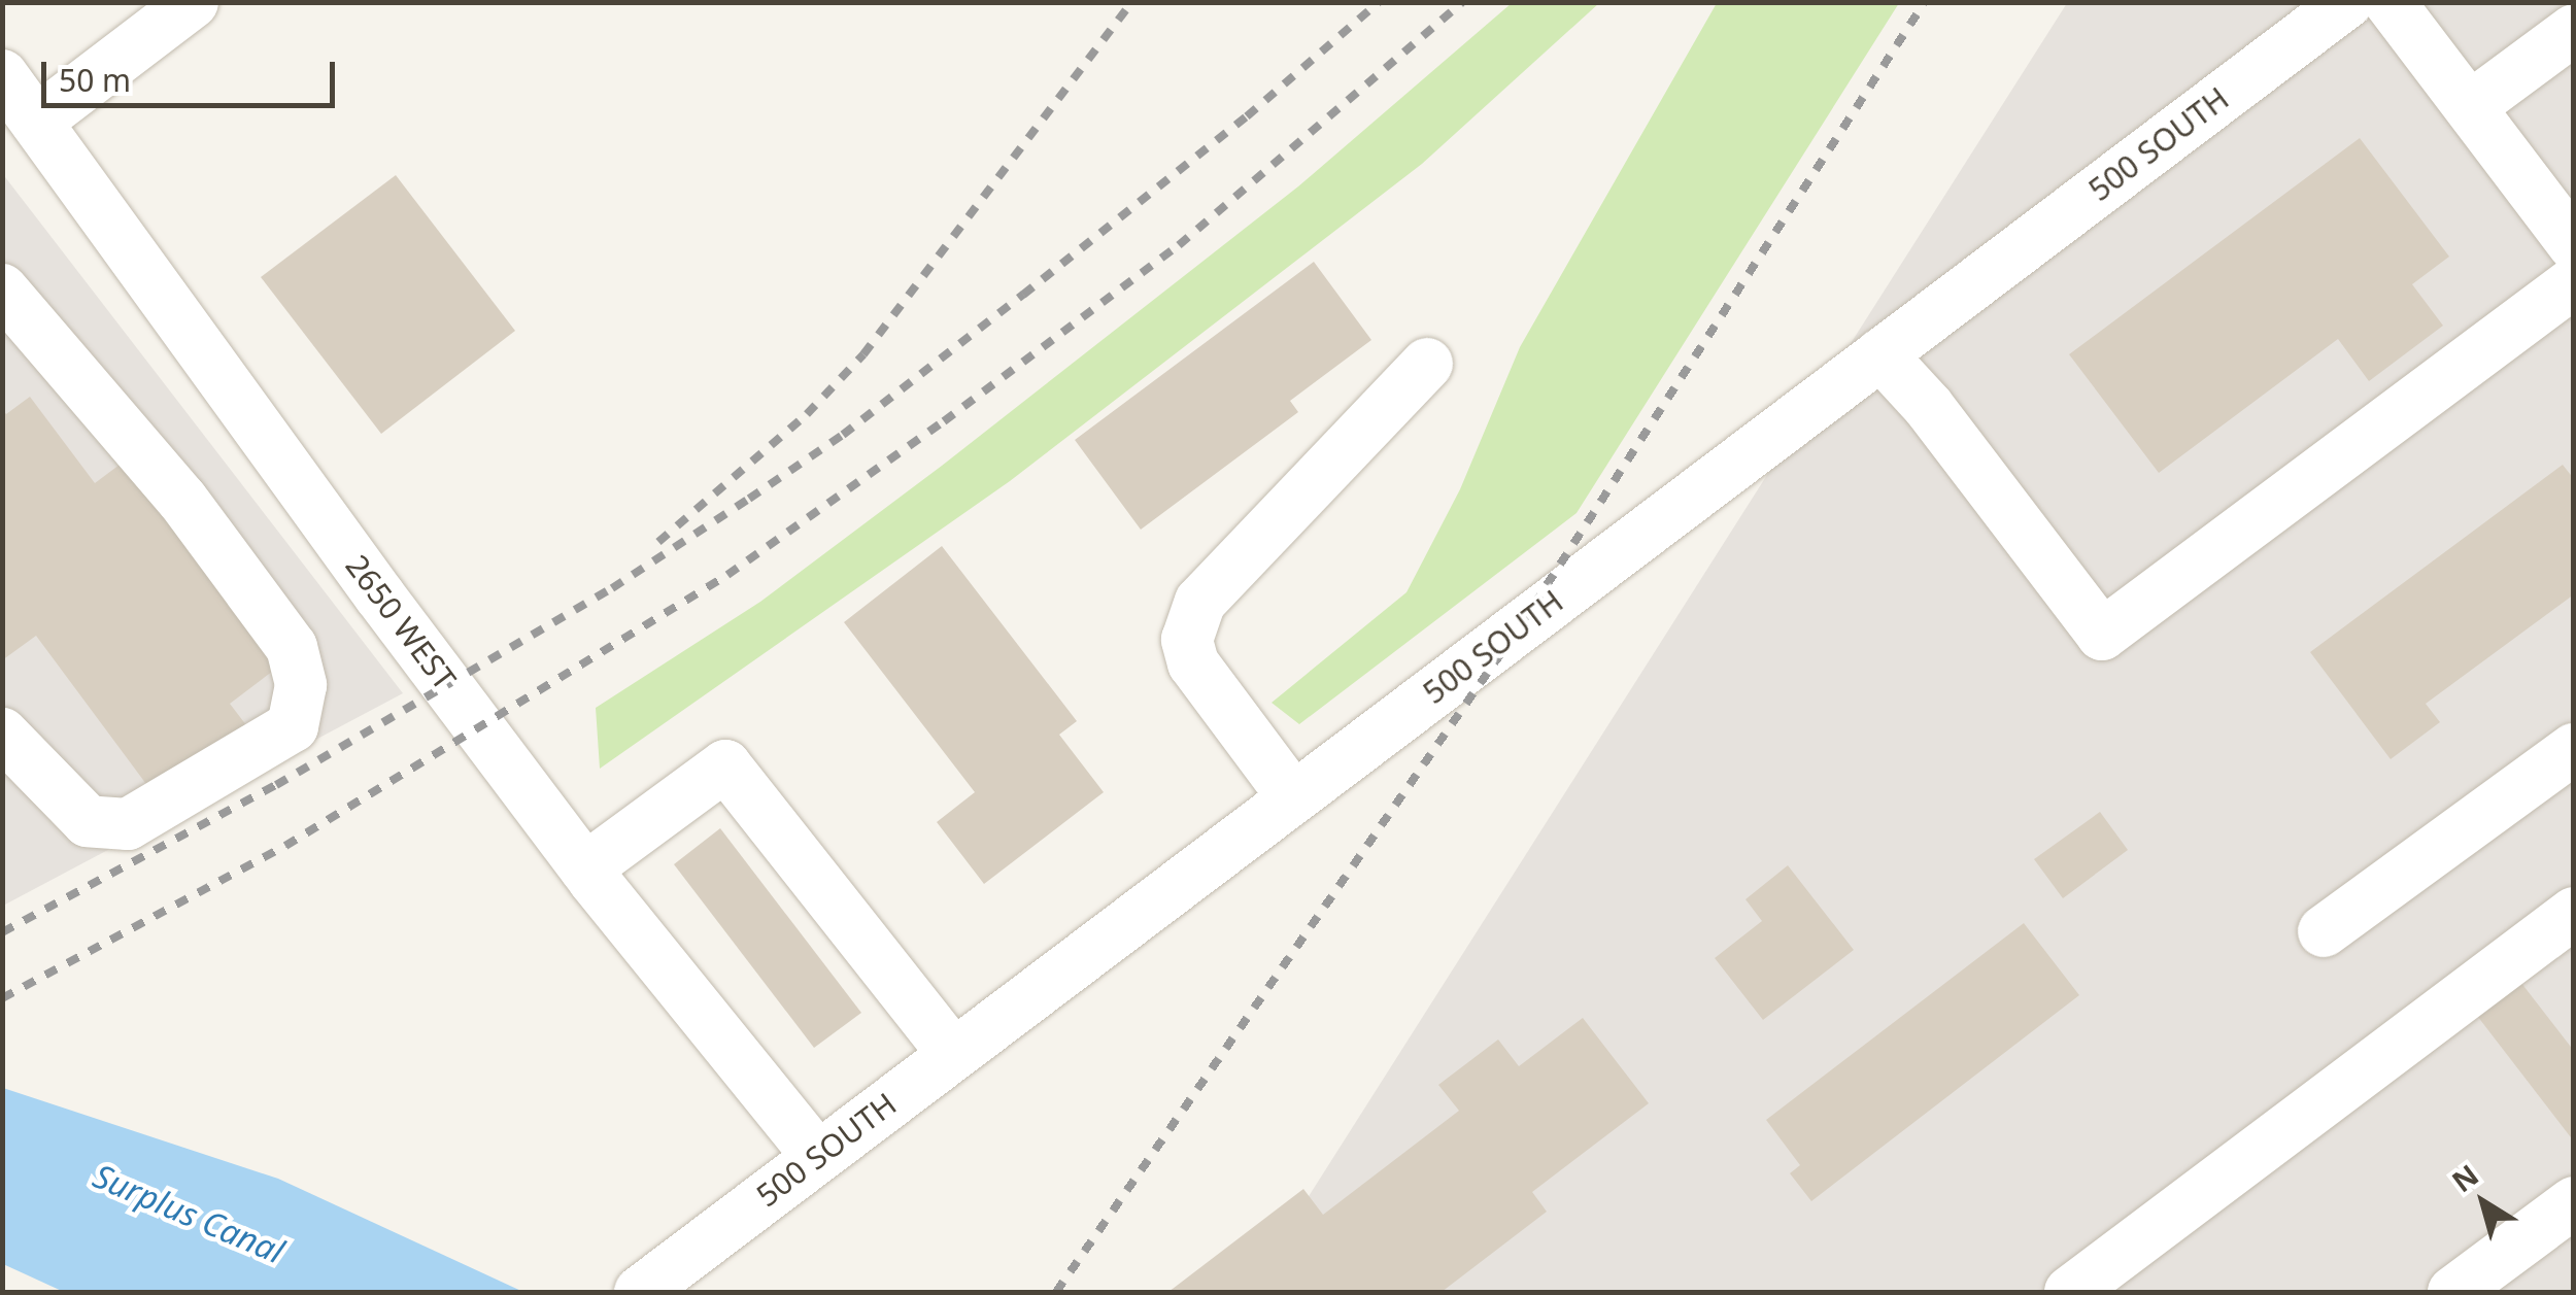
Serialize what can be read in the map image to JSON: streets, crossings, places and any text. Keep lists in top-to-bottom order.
{
  "streets": {
    "street": ["500 SOUTH", "2650 WEST"]
  },
  "crossings": [
    ["500 SOUTH", "2650 WEST"]
  ],
  "water": ["Surplus Canal"],
  "scale_bar": "50 m",
  "north": "top left"
}
